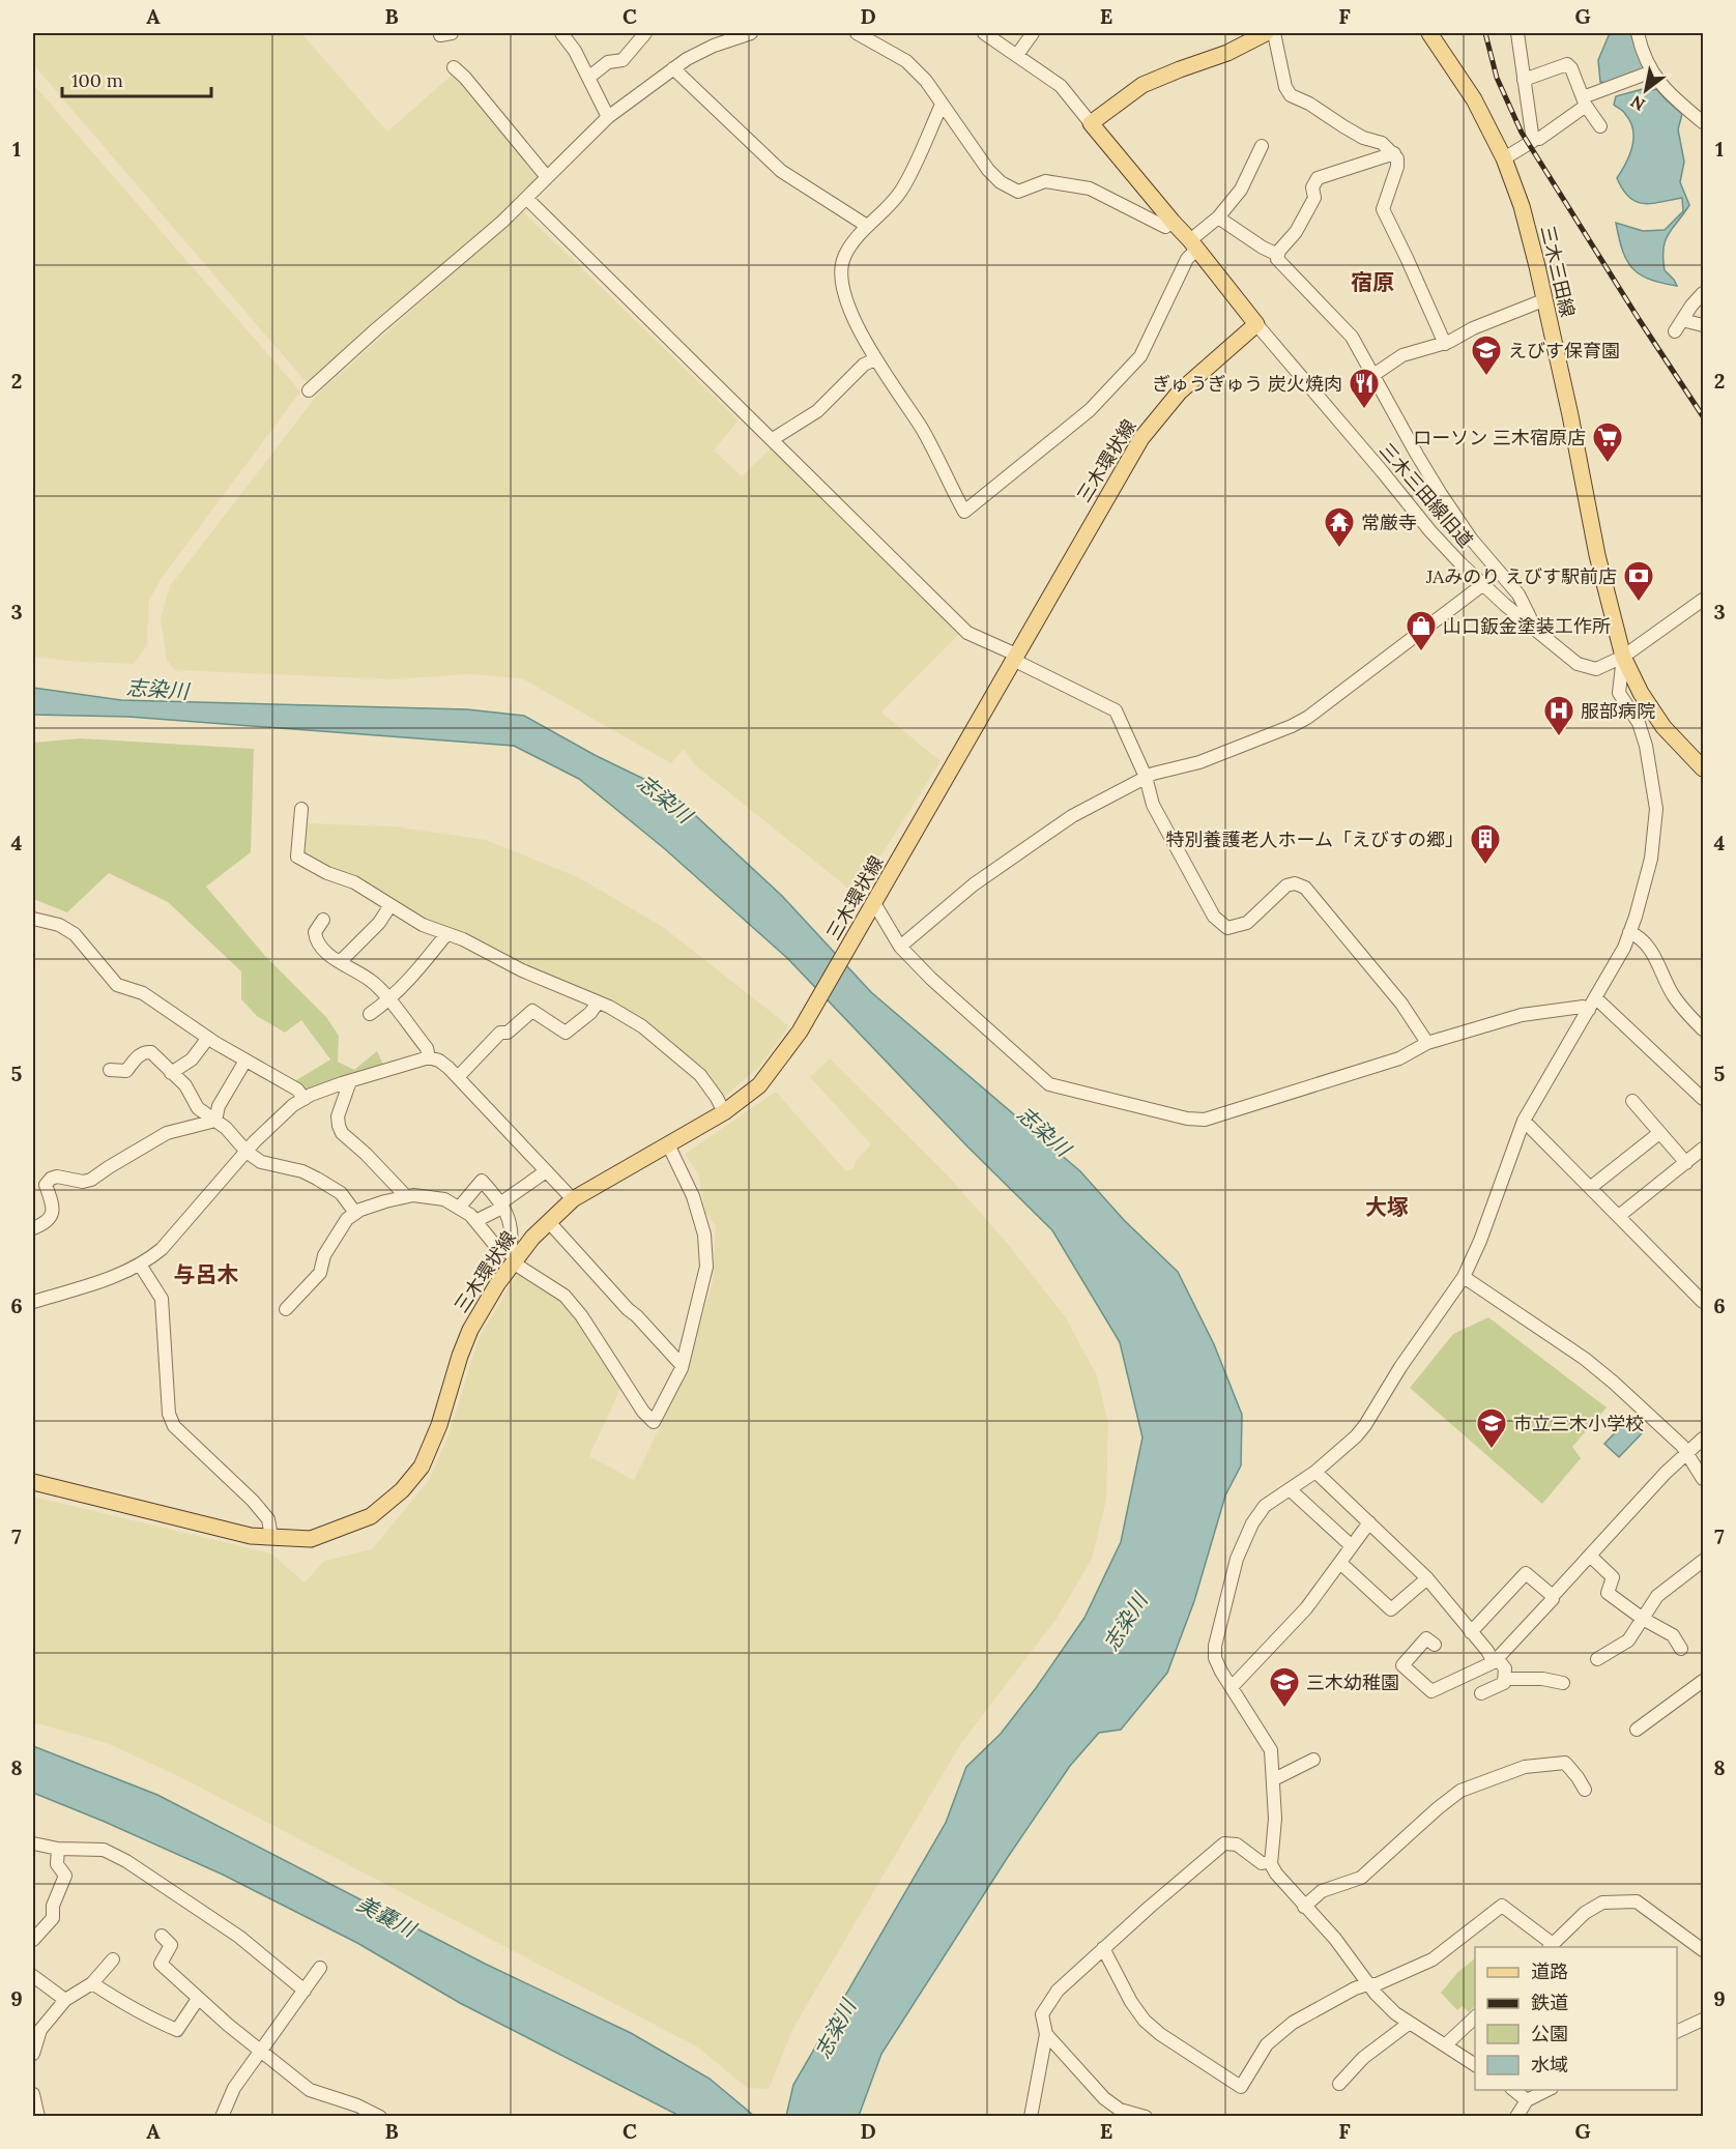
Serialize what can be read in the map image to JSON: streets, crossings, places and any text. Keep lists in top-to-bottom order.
{
  "streets": {
    "main road": ["三木三田線", "三木環状線"],
    "street": ["三木三田線旧道"]
  },
  "crossings": [
    ["三木三田線", "三木三田線旧道"],
    ["三木環状線", "三木三田線旧道"]
  ],
  "districts": ["宿原", "大塚", "与呂木"],
  "water": ["志染川", "美嚢川"],
  "places": {
    "school or university": ["えびす保育園", "市立三木小学校", "三木幼稚園"],
    "restaurant": ["ぎゅうぎゅう 炭火焼肉"],
    "supermarket": ["ローソン 三木宿原店"],
    "temple": ["常厳寺"],
    "bank": ["JAみのり えびす駅前店"],
    "shop": ["山口鈑金塗装工作所"],
    "hospital": ["服部病院"],
    "building": ["特別養護老人ホーム「えびすの郷」"]
  },
  "legend": [
    "道路",
    "鉄道",
    "公園",
    "水域"
  ],
  "scale_bar": "100 m",
  "north": "bottom left",
  "grid": {
    "columns": [
      "A",
      "B",
      "C",
      "D",
      "E",
      "F",
      "G"
    ],
    "rows": [
      "1",
      "2",
      "3",
      "4",
      "5",
      "6",
      "7",
      "8",
      "9"
    ]
  }
}
